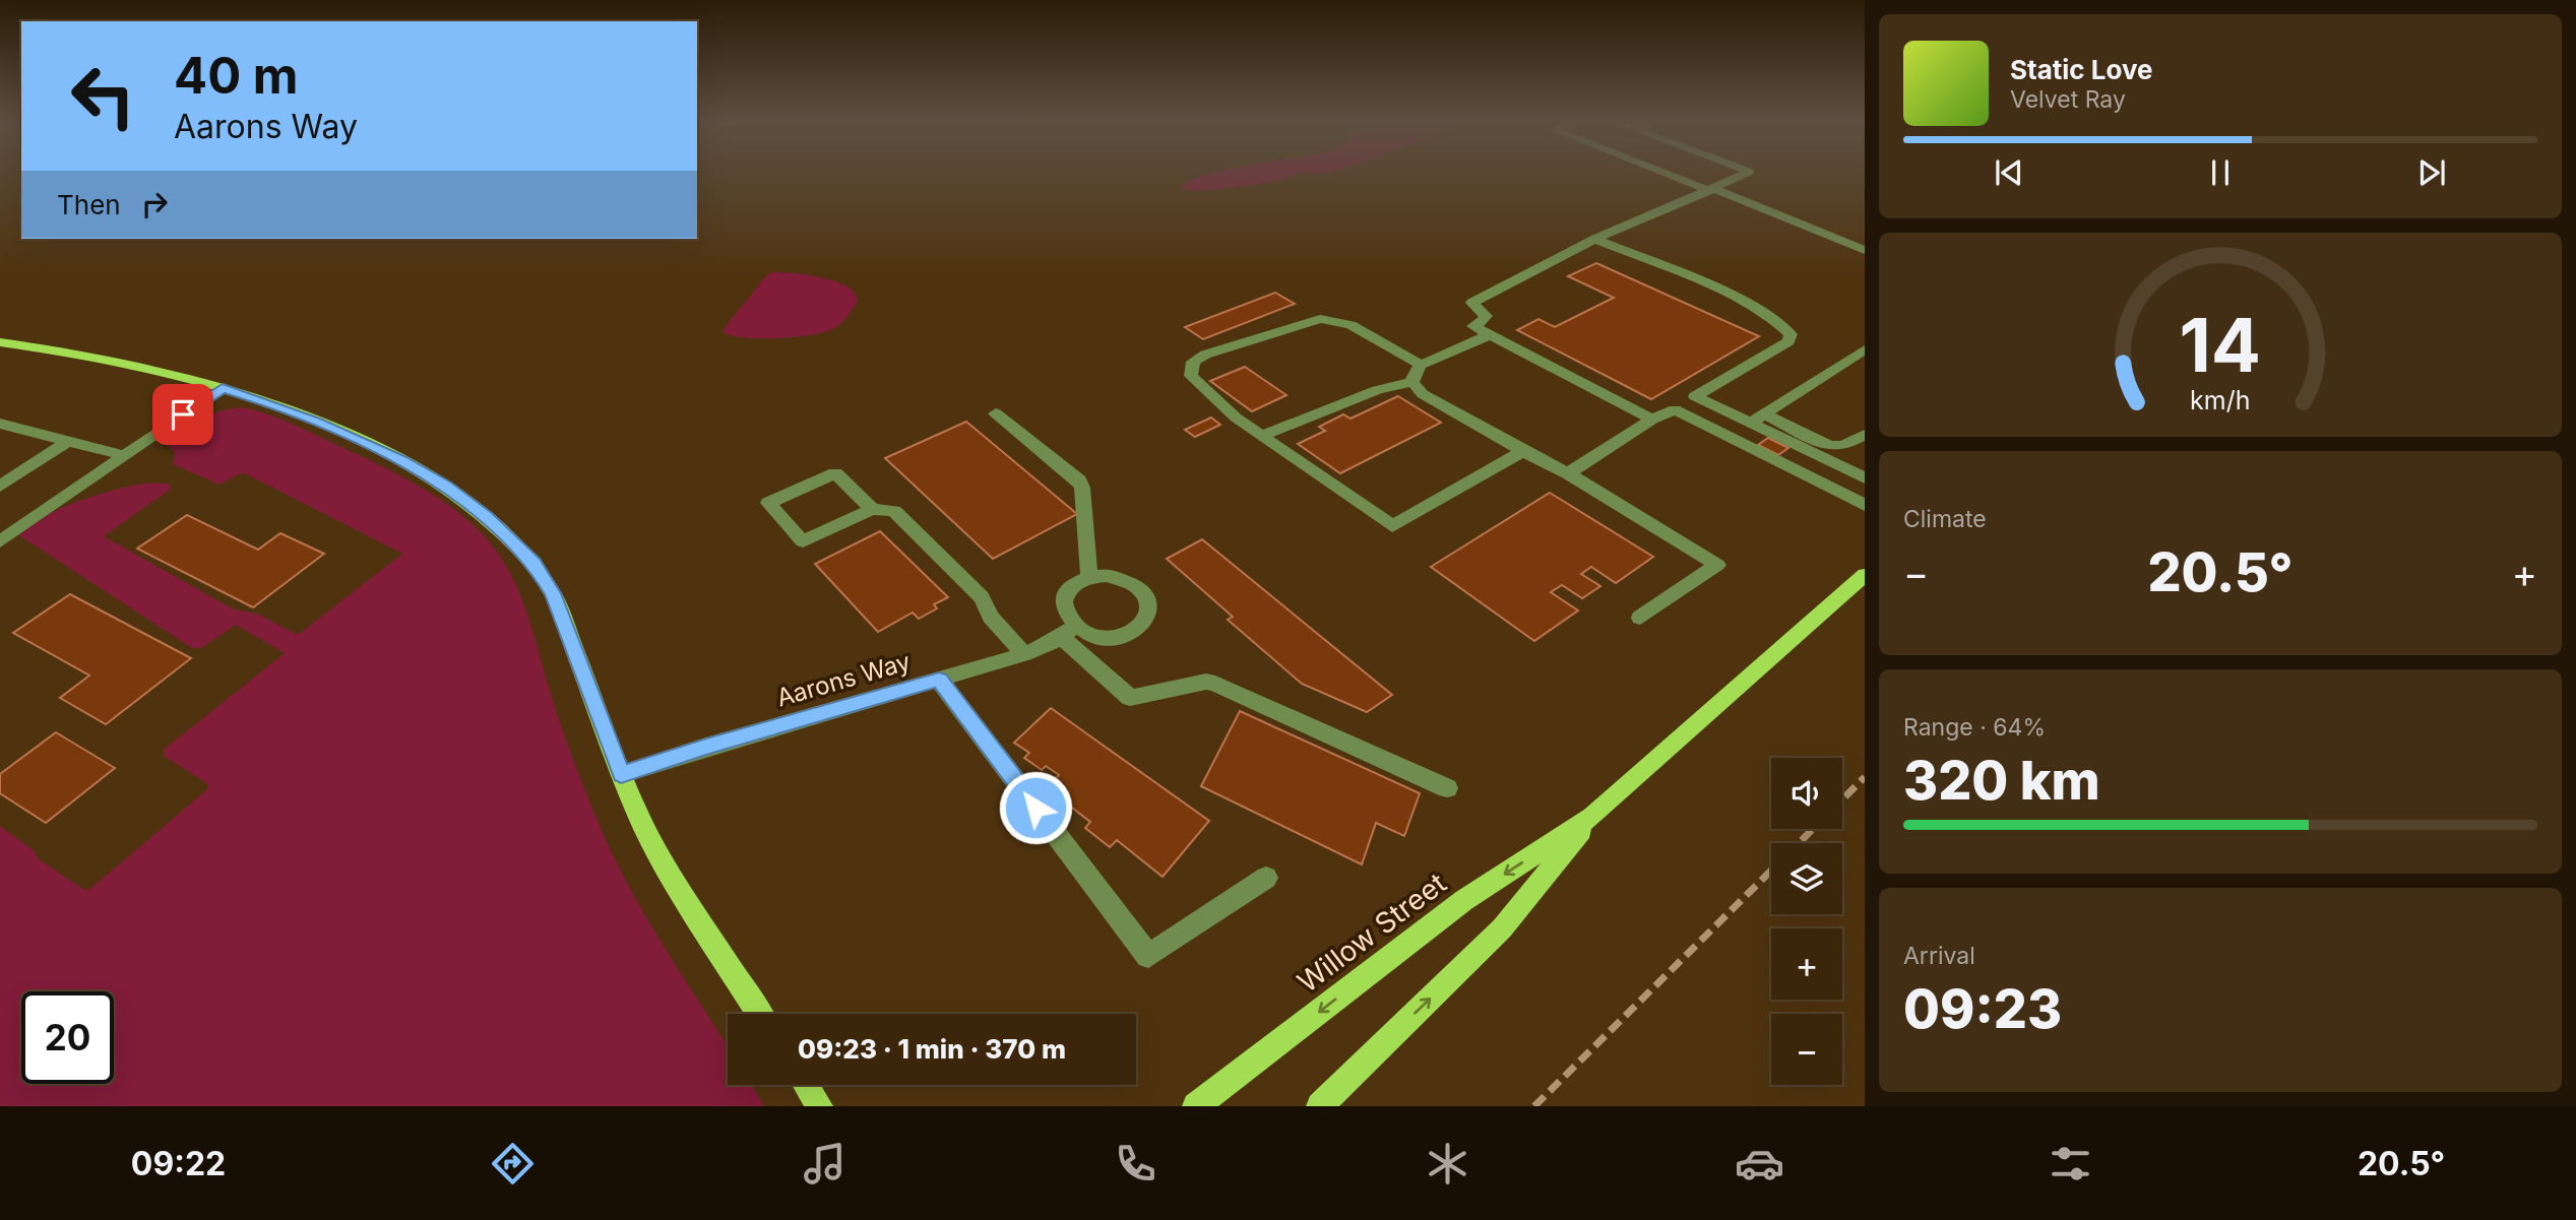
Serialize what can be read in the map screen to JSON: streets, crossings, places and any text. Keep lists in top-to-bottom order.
{
  "streets": {
    "main road": ["Willow Street"],
    "street": ["Aarons Way"]
  },
  "page": {
    "turn": ["40 m", "Aarons Way"],
    "song": ["Static Love", "Velvet Ray"],
    "then": "Then",
    "tile": [
      "Climate",
      ["Range · 64%", "320 km"],
      ["Arrival", "09:23"]
    ],
    "heat": ["−", "20.5°", "+"],
    "map_buttons": ["+", "−"],
    "limit": "20",
    "trip": "09:23 · 1 min · 370 m",
    "tabs": ["09:22", "20.5°"],
    "gauge": ["14", "km/h"]
  }
}
